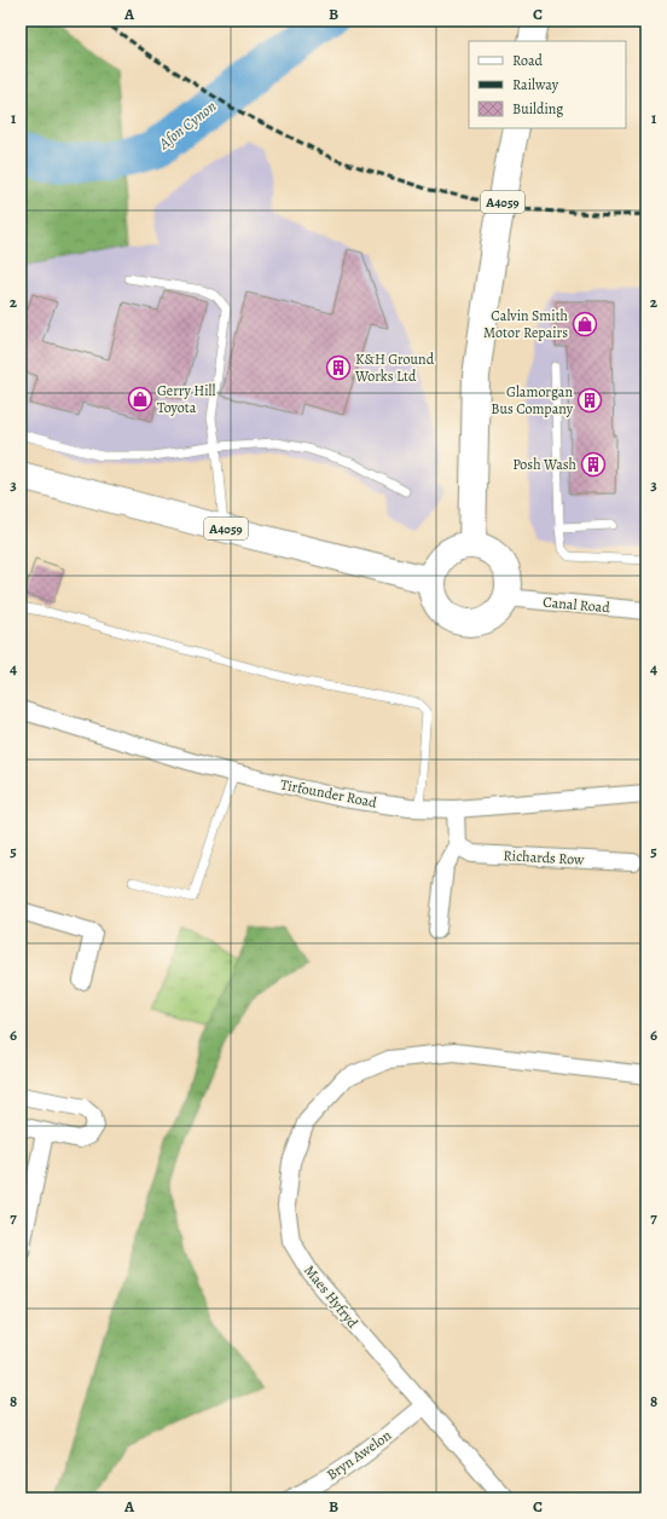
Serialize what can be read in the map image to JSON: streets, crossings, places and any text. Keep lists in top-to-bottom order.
{
  "streets": {
    "main road": ["A4059"],
    "street": [
      "Canal Road",
      "Tirfounder Road",
      "Richards Row",
      "Maes Hyfryd",
      "Bryn Awelon"
    ]
  },
  "crossings": [
    ["A4059", "Canal Road"],
    ["Maes Hyfryd", "Bryn Awelon"]
  ],
  "water": ["Afon Cynon"],
  "places": {
    "shop": ["Calvin Smith Motor Repairs", "Gerry Hill Toyota"],
    "building": ["K&H Ground Works Ltd", "Glamorgan Bus Company", "Posh Wash"]
  },
  "legend": ["Road", "Railway", "Building"],
  "grid": {
    "columns": ["A", "B", "C"],
    "rows": [
      "1",
      "2",
      "3",
      "4",
      "5",
      "6",
      "7",
      "8"
    ]
  }
}
